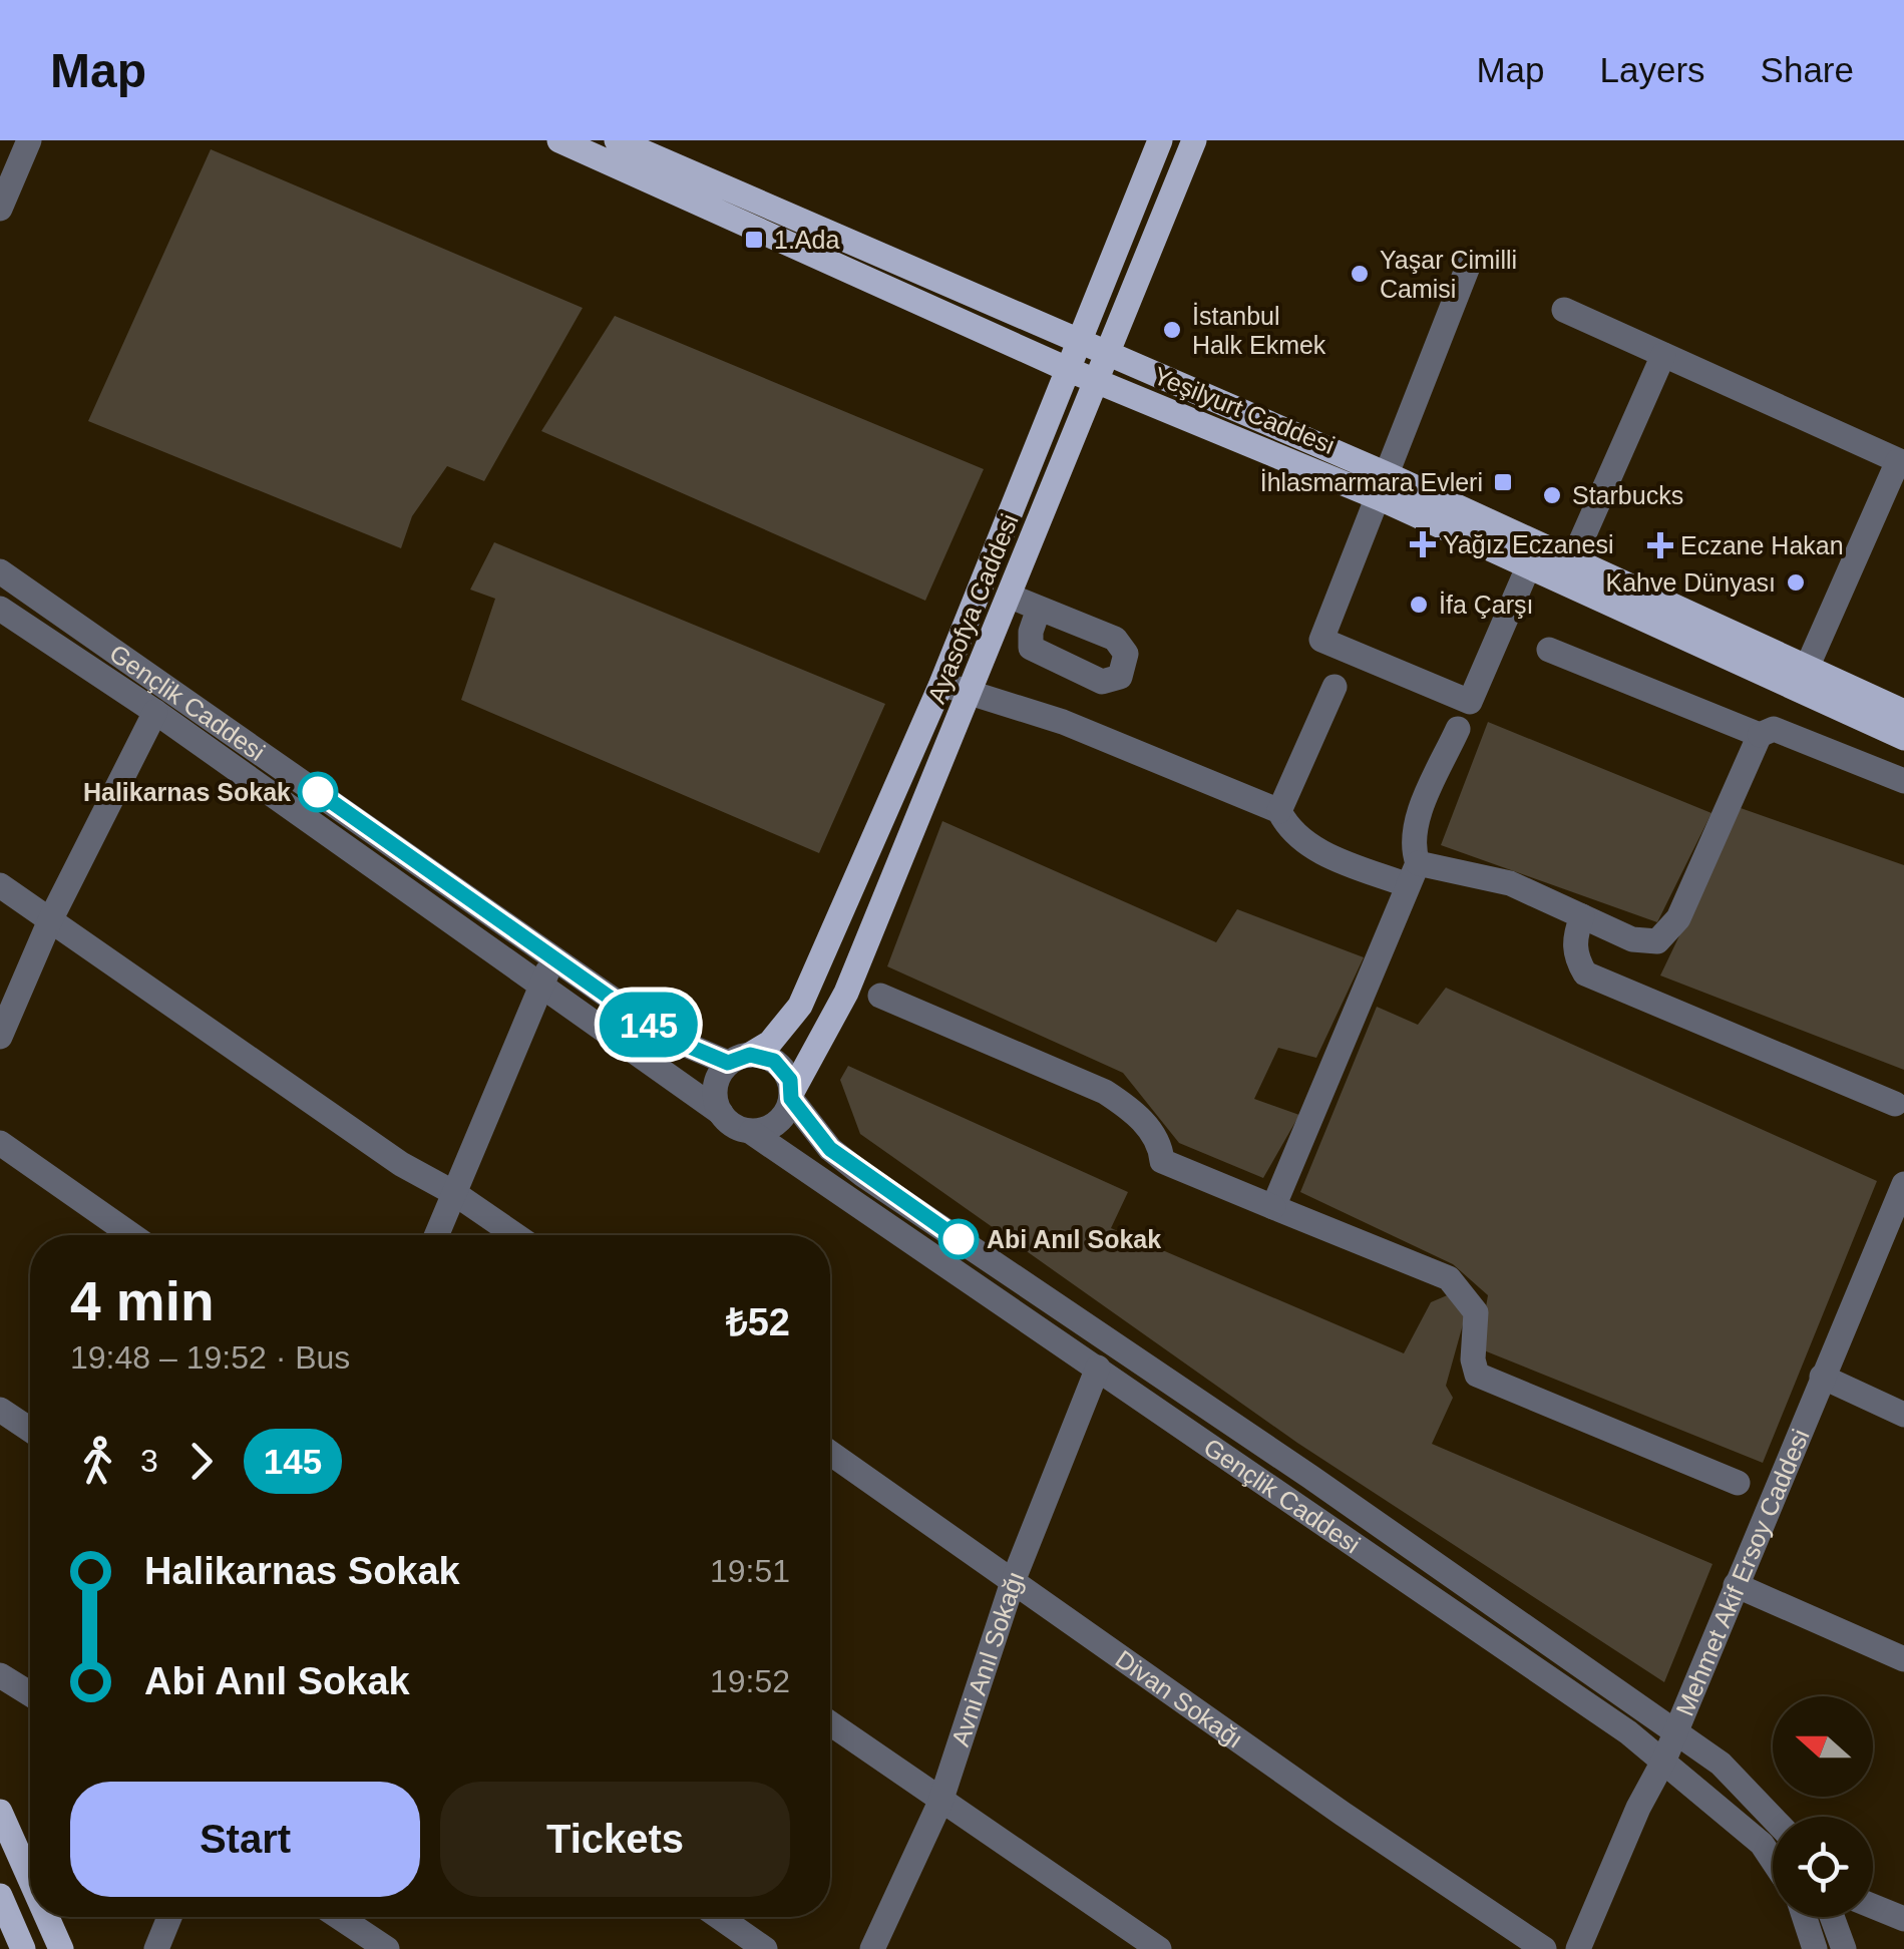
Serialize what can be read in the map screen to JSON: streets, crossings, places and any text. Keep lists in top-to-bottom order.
{
  "streets": {
    "main road": ["Yeşilyurt Caddesi", "Ayasofya Caddesi"],
    "street": [
      "Gençlik Caddesi",
      "Mehmet Akif Ersoy Caddesi",
      "Avni Anıl Sokağı",
      "Divan Sokağı"
    ]
  },
  "crossings": [
    ["Yeşilyurt Caddesi", "Ayasofya Caddesi"],
    ["Ayasofya Caddesi", "Gençlik Caddesi"],
    ["Gençlik Caddesi", "Mehmet Akif Ersoy Caddesi"],
    ["Gençlik Caddesi", "Avni Anıl Sokağı"],
    ["Avni Anıl Sokağı", "Divan Sokağı"]
  ],
  "places": {
    "transit": ["1.Ada", "İhlasmarmara Evleri"],
    "other": [
      "Yaşar Cimilli Camisi",
      "İstanbul Halk Ekmek",
      "Starbucks",
      "Kahve Dünyası",
      "İfa Çarşı",
      "Halikarnas Sokak",
      "Abi Anıl Sokak"
    ],
    "health": ["Yağız Eczanesi", "Eczane Hakan"]
  },
  "lines": ["bus line 145"],
  "north": "left",
  "page": {
    "header": "Map",
    "nav": ["Map", "Layers", "Share"],
    "on_map": "145",
    "heading": ["4 min", "19:48 – 19:52 · Bus", "₺52"],
    "legs": ["3", "145"],
    "list": [
      {
        "name": "Halikarnas Sokak",
        "value": "19:51"
      },
      {
        "name": "Abi Anıl Sokak",
        "value": "19:52"
      }
    ],
    "buttons": ["Start", "Tickets"]
  }
}
